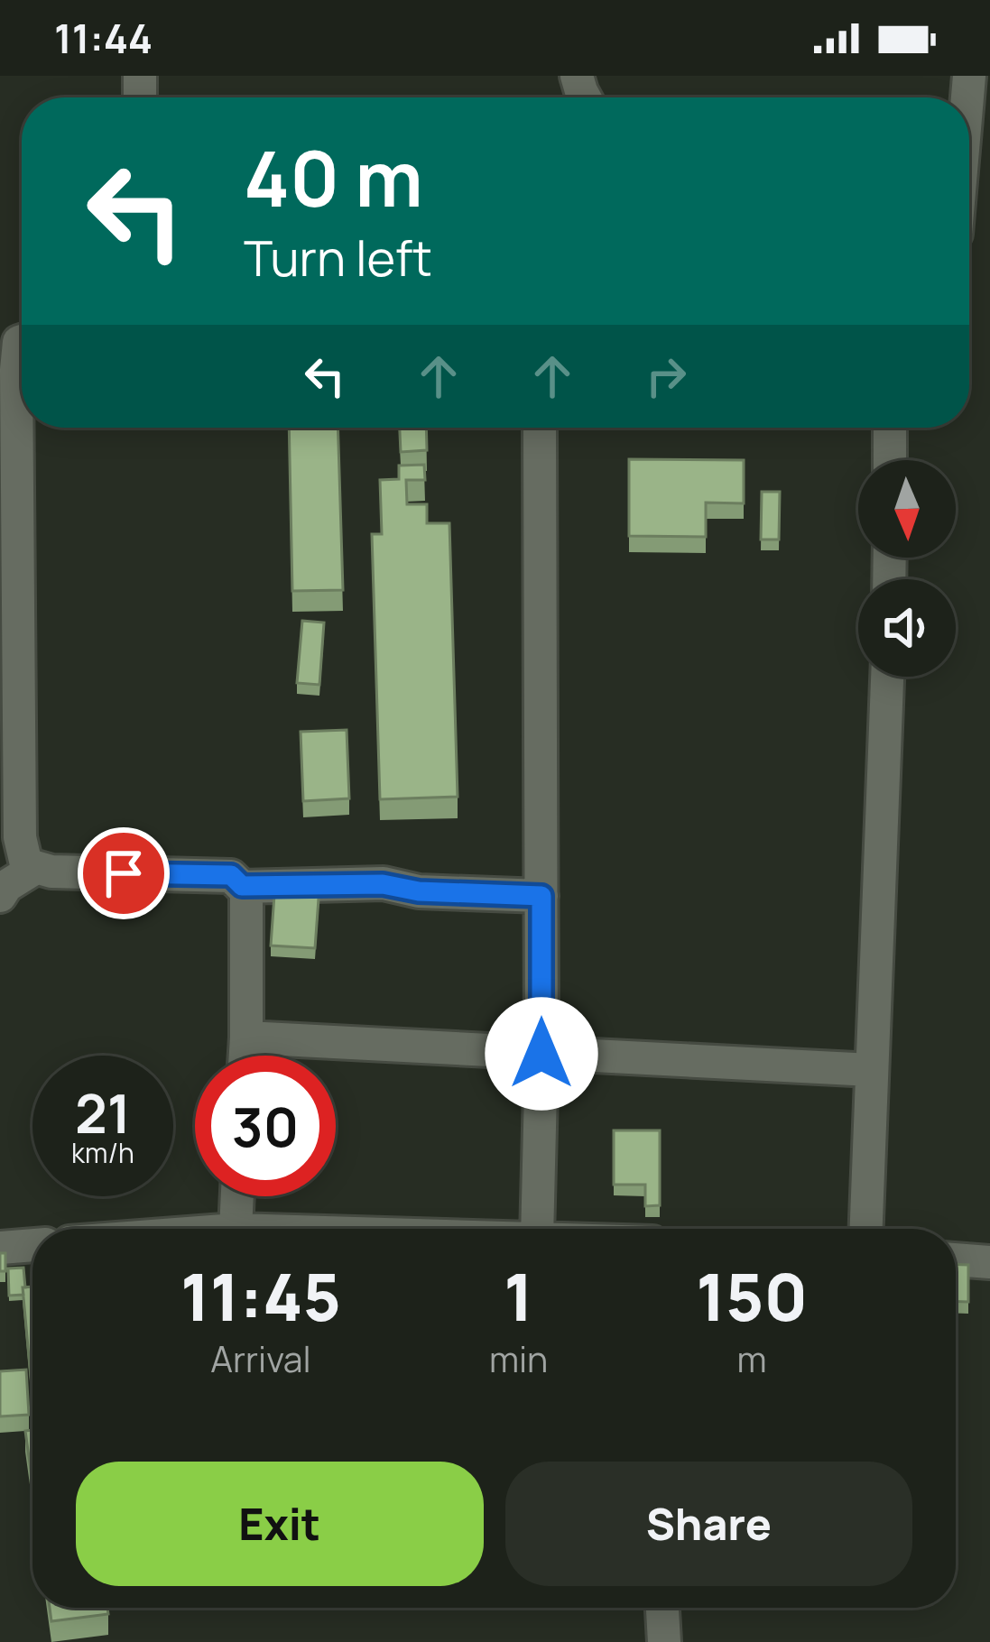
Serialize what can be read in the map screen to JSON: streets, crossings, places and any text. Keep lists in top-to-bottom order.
{
  "north": "bottom",
  "page": {
    "status": "11:44",
    "turn": ["40 m", "Turn left"],
    "speed": "21 km/h",
    "limit": "30",
    "eta": [
      "11:45",
      "Arrival",
      "1",
      "min",
      "150",
      "m"
    ],
    "buttons": ["Exit", "Share"]
  }
}
